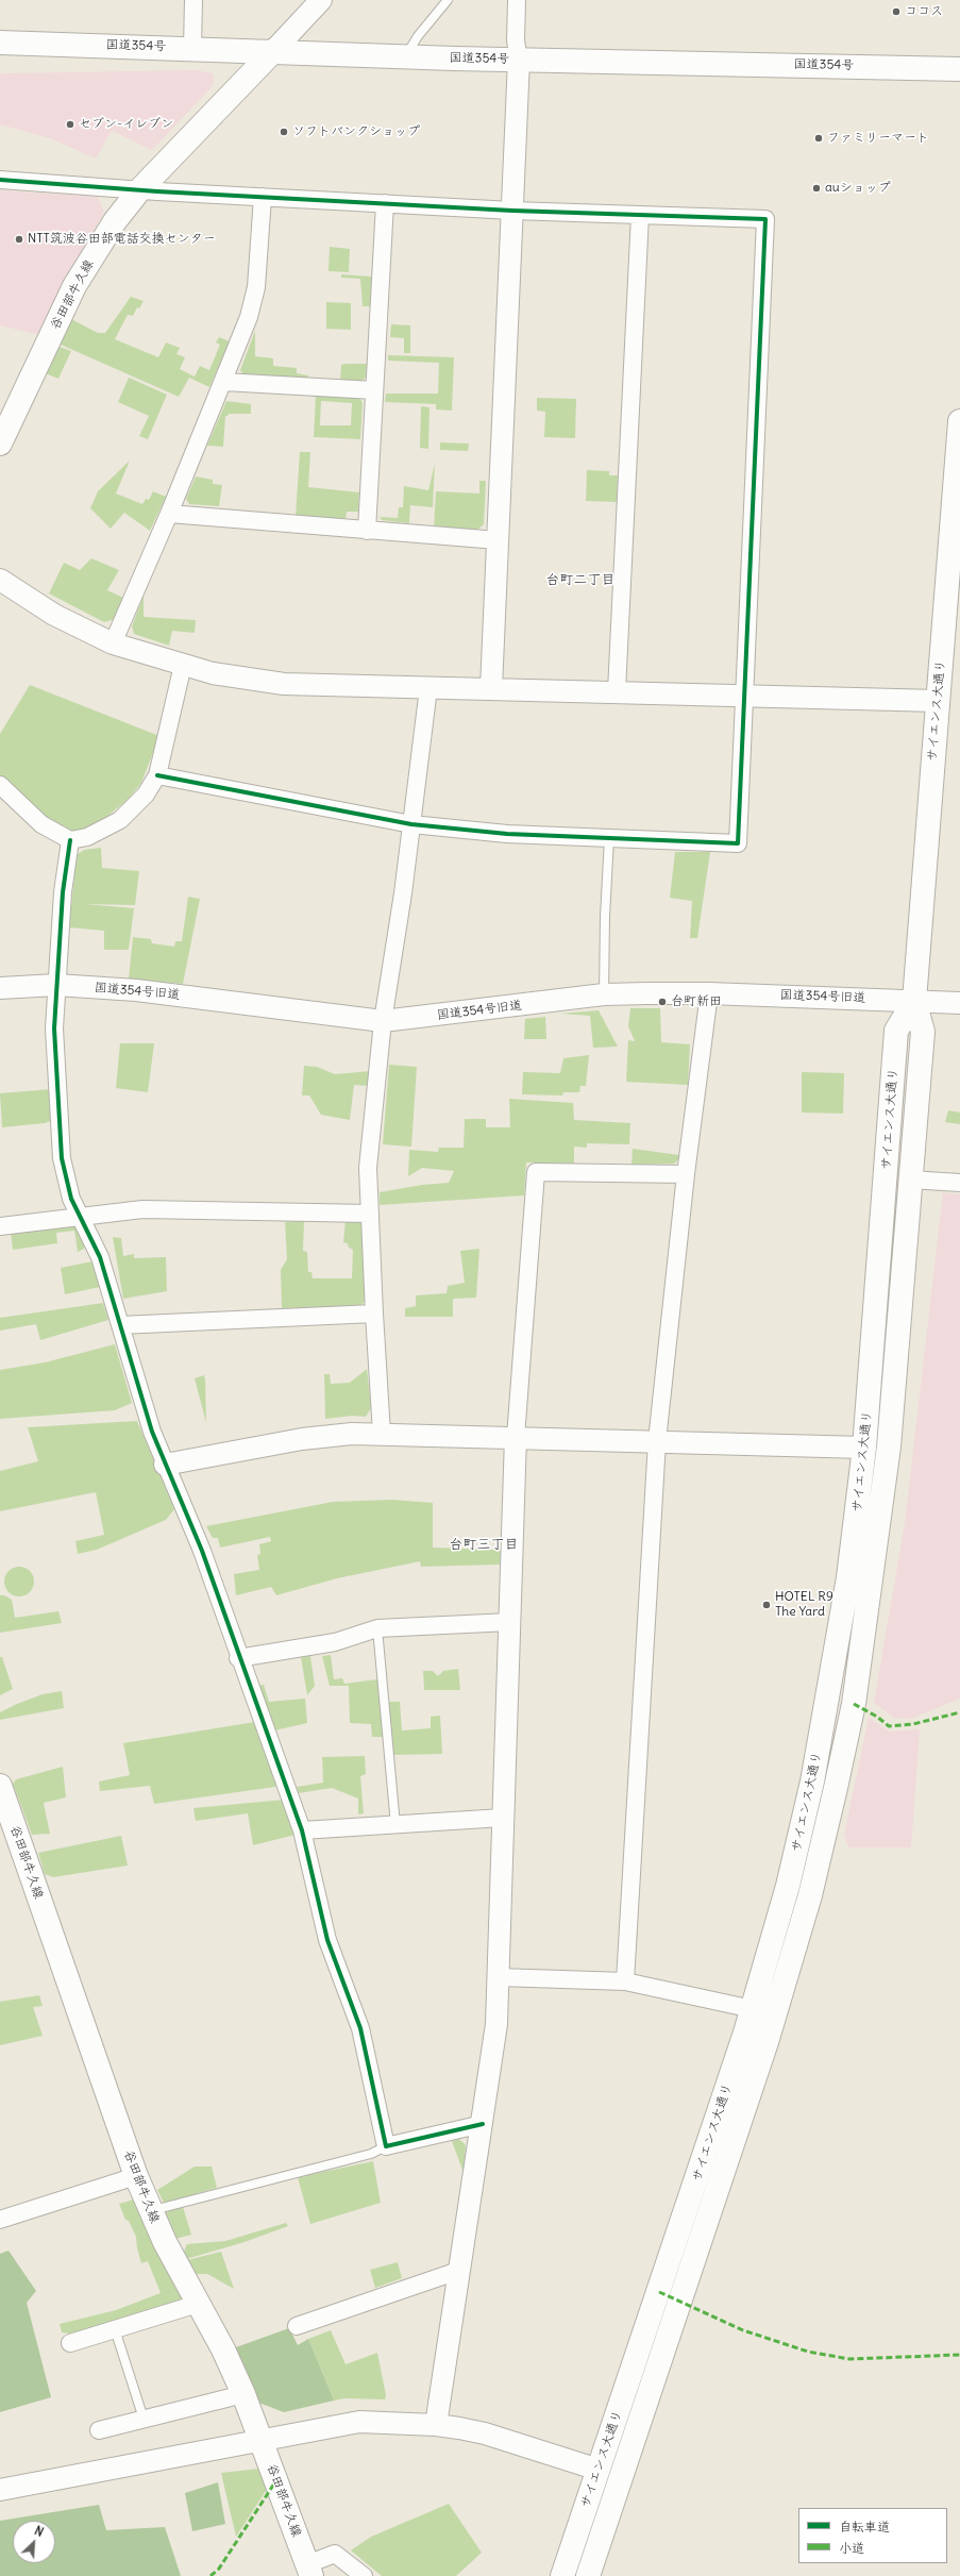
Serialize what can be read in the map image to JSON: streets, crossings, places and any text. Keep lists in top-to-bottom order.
{
  "streets": {
    "main road": ["国道354号", "谷田部牛久線", "サイエンス大通り"],
    "street": ["国道354号旧道"]
  },
  "crossings": [
    ["国道354号", "谷田部牛久線"],
    ["サイエンス大通り", "国道354号旧道"]
  ],
  "districts": ["台町二丁目", "台町三丁目"],
  "places": [
    "ココス",
    "セブン-イレブン",
    "ソフトバンクショップ",
    "ファミリーマート",
    "auショップ",
    "NTT筑波谷田部電話交換センター",
    "台町新田",
    "HOTEL R9 The Yard"
  ],
  "legend": ["自転車道", "小道"],
  "north": "top right"
}
